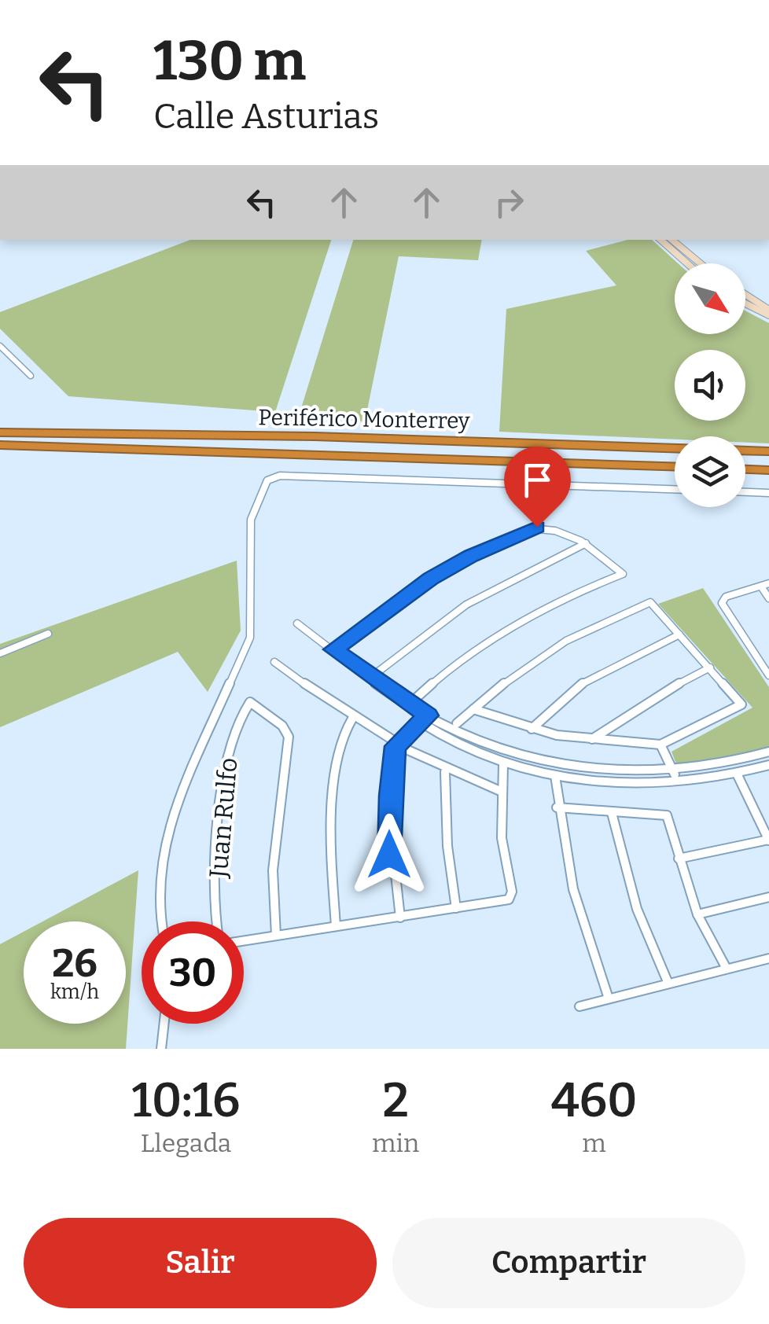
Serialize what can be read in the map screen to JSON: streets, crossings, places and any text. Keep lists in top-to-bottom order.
{
  "streets": {
    "highway": ["Periférico Monterrey"],
    "street": ["Juan Rulfo"]
  },
  "north": "bottom right",
  "page": {
    "turn": ["130 m", "Calle Asturias"],
    "speed": "26 km/h",
    "limit": "30",
    "eta": [
      "10:16",
      "Llegada",
      "2",
      "min",
      "460",
      "m"
    ],
    "buttons": ["Salir", "Compartir"]
  }
}
